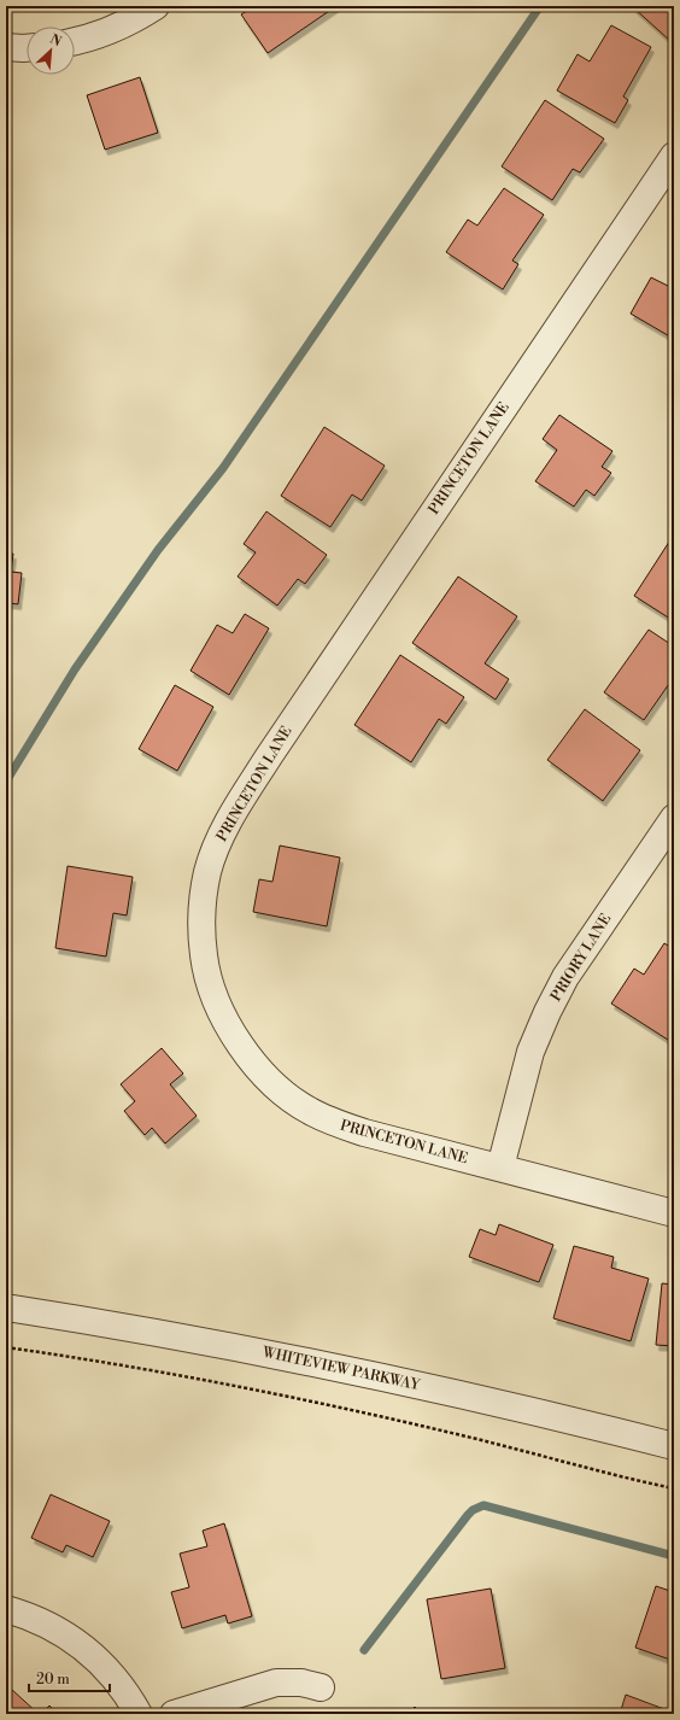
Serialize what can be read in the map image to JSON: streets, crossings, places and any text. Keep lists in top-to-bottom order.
{
  "streets": {
    "street": ["PRINCETON LANE", "PRIORY LANE", "WHITEVIEW PARKWAY"]
  },
  "crossings": [
    ["PRINCETON LANE", "PRIORY LANE"]
  ],
  "scale_bar": "20 m",
  "north": "top right"
}
